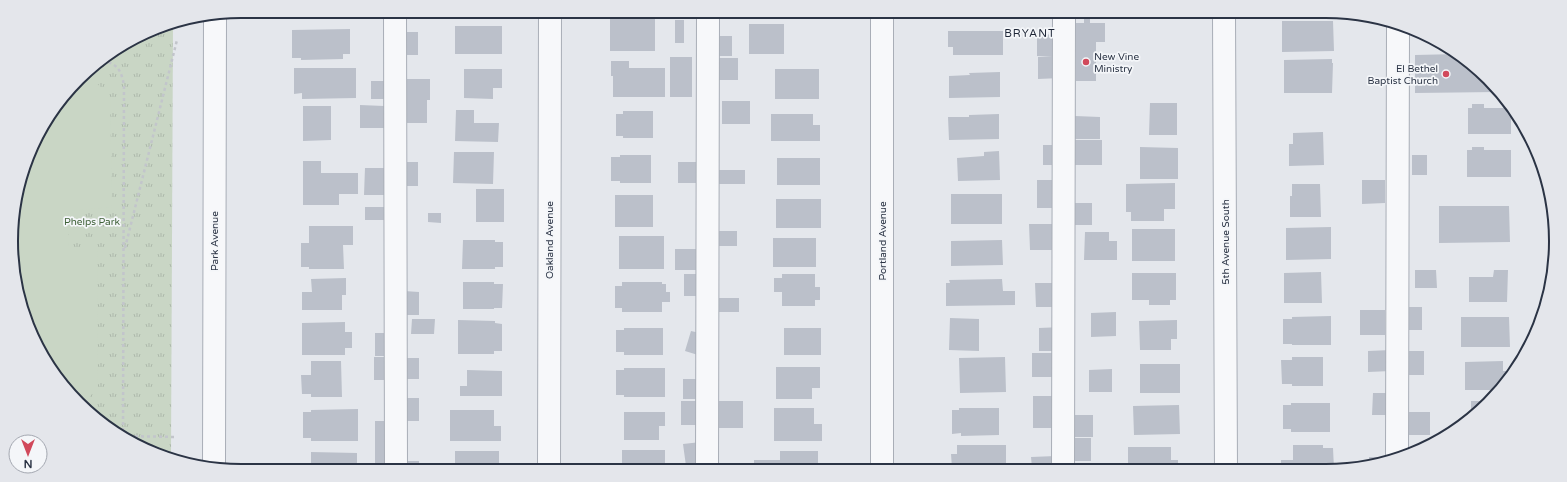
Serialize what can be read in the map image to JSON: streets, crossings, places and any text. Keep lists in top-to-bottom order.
{
  "streets": {
    "street": [
      "Oakland Avenue",
      "Park Avenue",
      "Portland Avenue",
      "5th Avenue South"
    ]
  },
  "districts": ["BRYANT"],
  "parks": ["Phelps Park"],
  "places": ["New Vine Ministry", "El Bethel Baptist Church"],
  "north": "bottom"
}
